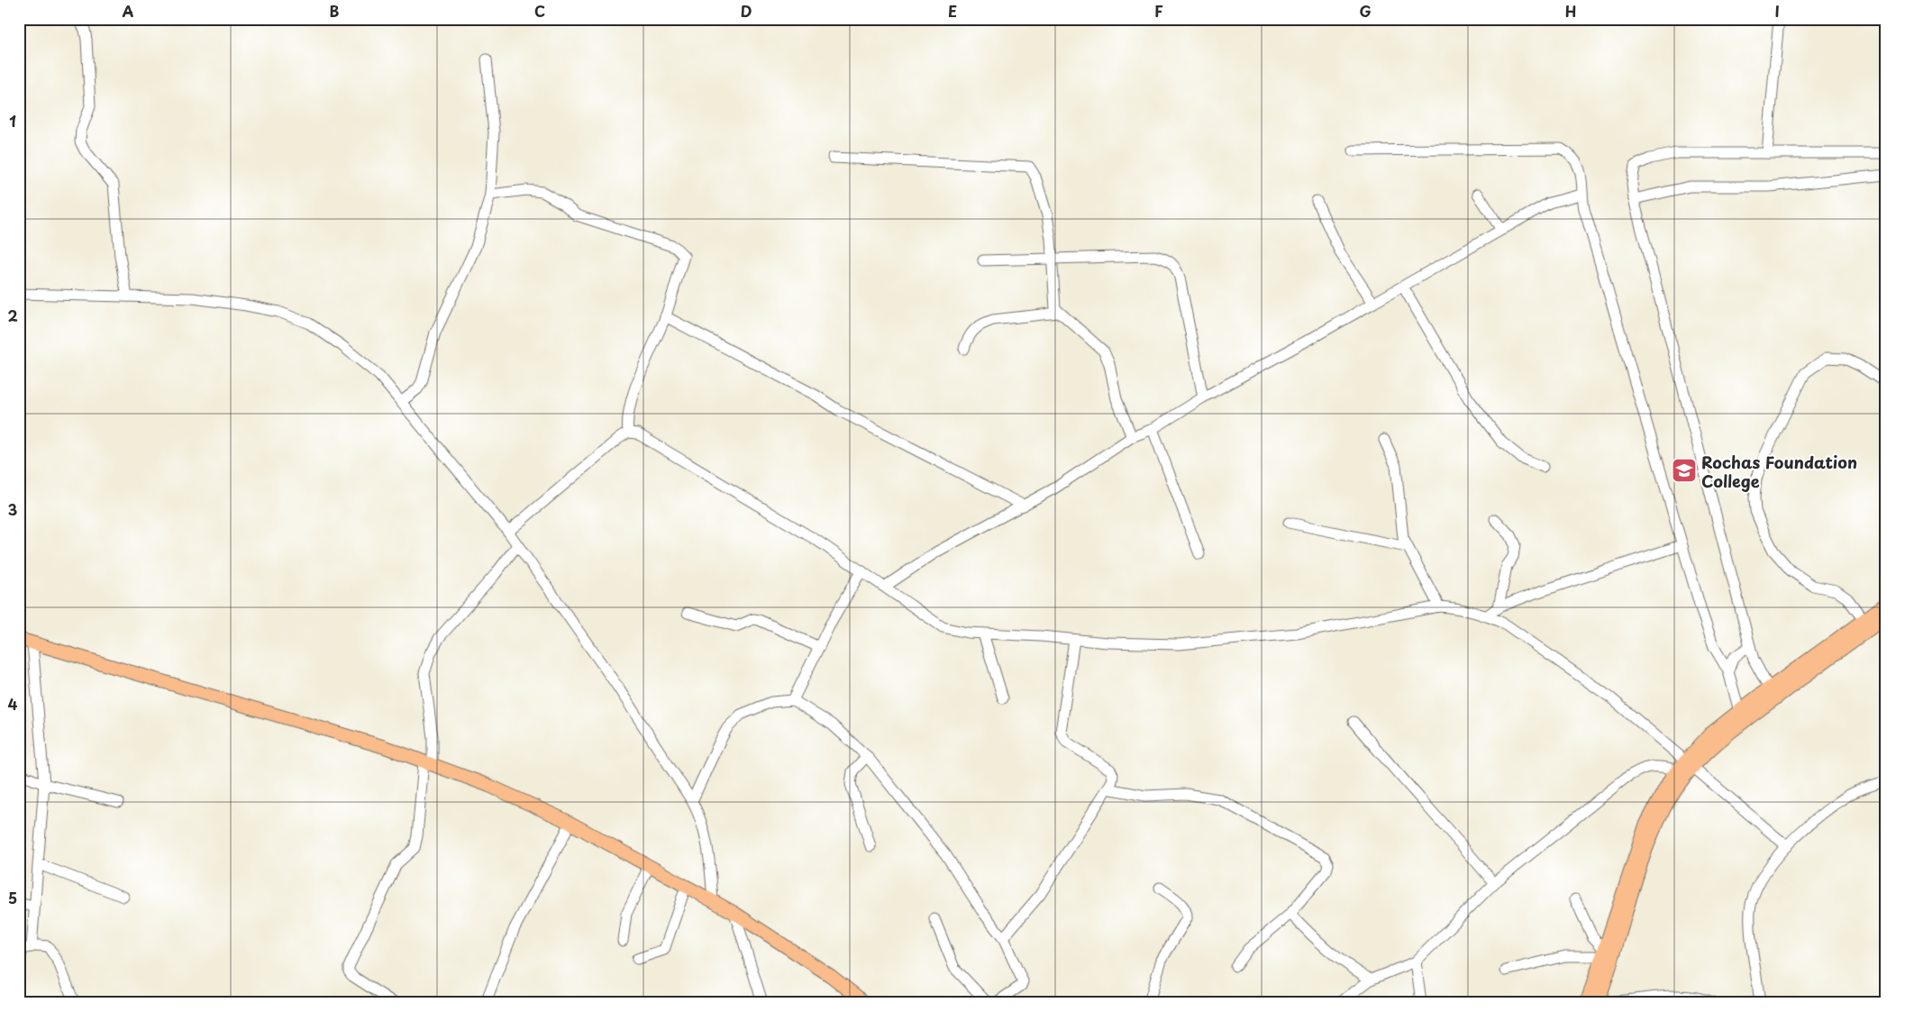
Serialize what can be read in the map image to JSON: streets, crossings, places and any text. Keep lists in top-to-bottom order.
{
  "places": {
    "school or university": ["Rochas Foundation College"]
  },
  "grid": {
    "columns": [
      "A",
      "B",
      "C",
      "D",
      "E",
      "F",
      "G",
      "H",
      "I"
    ],
    "rows": [
      "1",
      "2",
      "3",
      "4",
      "5"
    ]
  }
}
